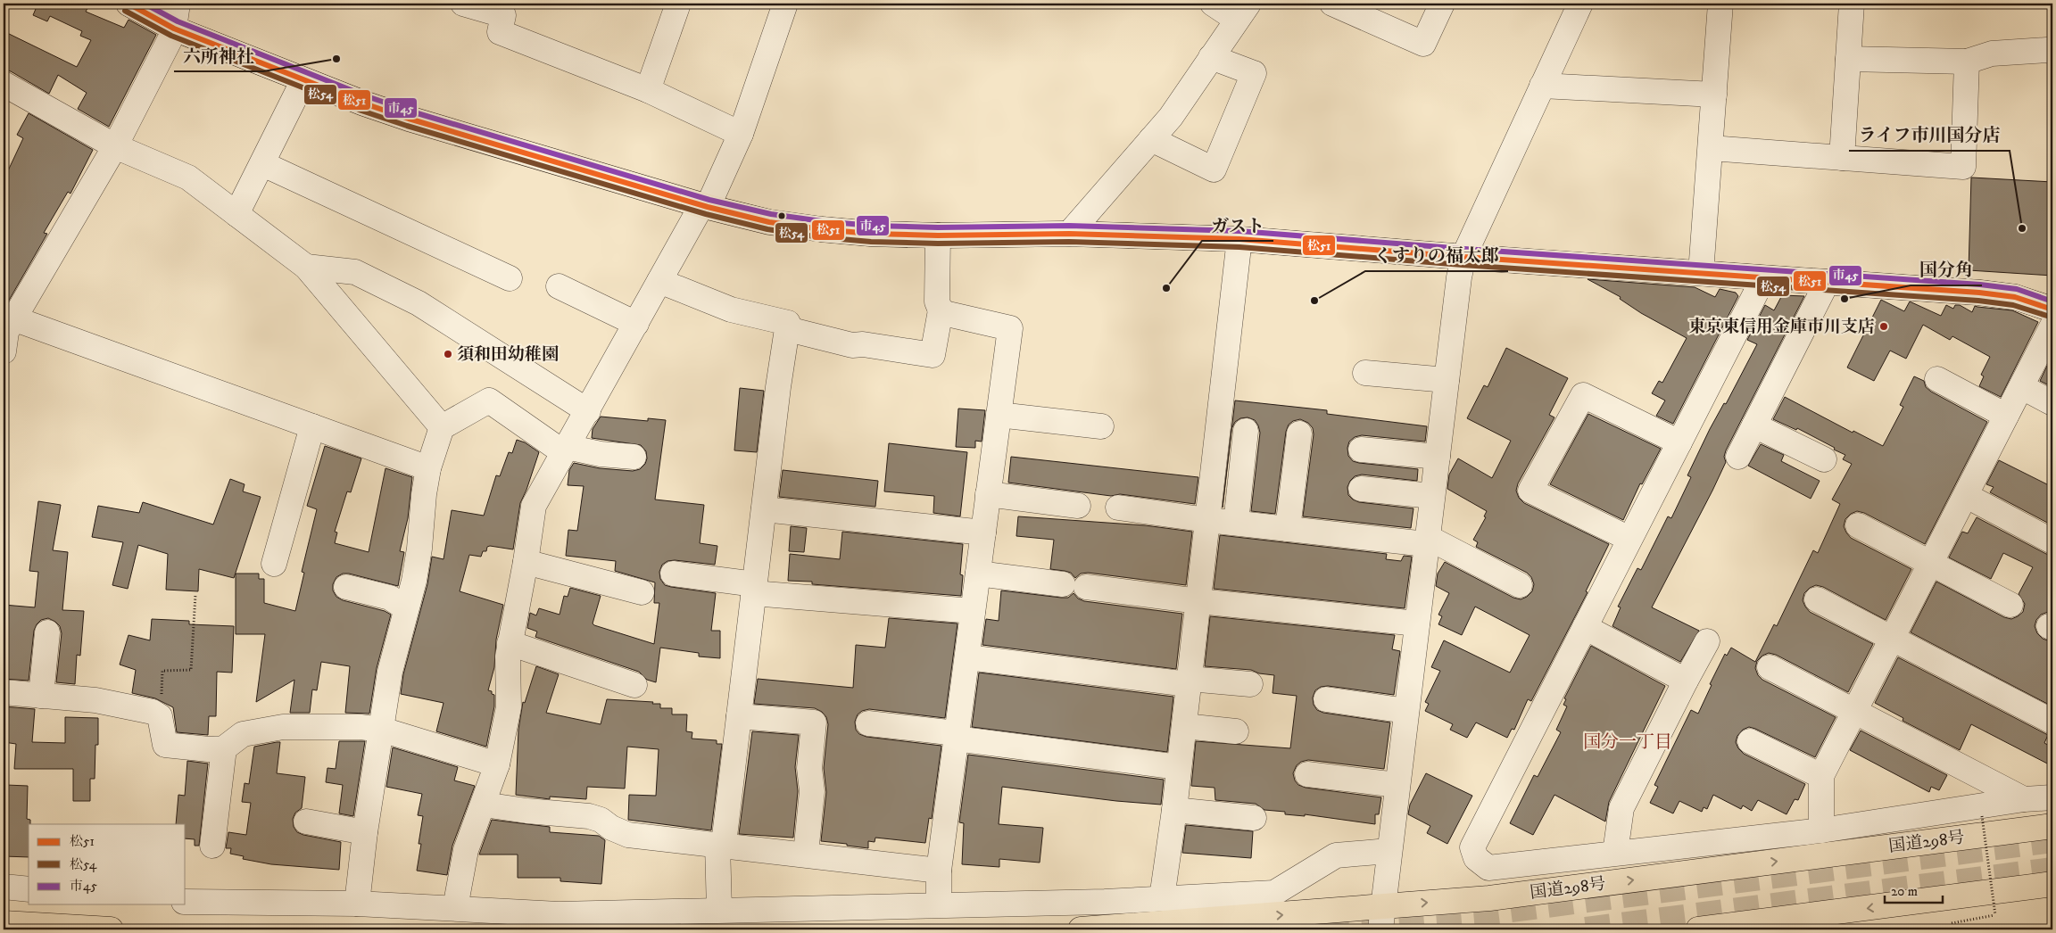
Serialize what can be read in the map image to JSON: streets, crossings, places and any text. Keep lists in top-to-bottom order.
{
  "streets": {
    "main road": ["国道298号"]
  },
  "districts": ["国分一丁目"],
  "places": [
    "六所神社",
    "ライフ市川国分店",
    "ガスト",
    "国分角",
    "くすりの福太郎",
    "東京東信用金庫市川支店",
    "須和田幼稚園"
  ],
  "lines": ["transit line 松51", "transit line 市45", "transit line 松54"],
  "legend": ["松51", "松54", "市45"],
  "scale_bar": "20 m"
}
